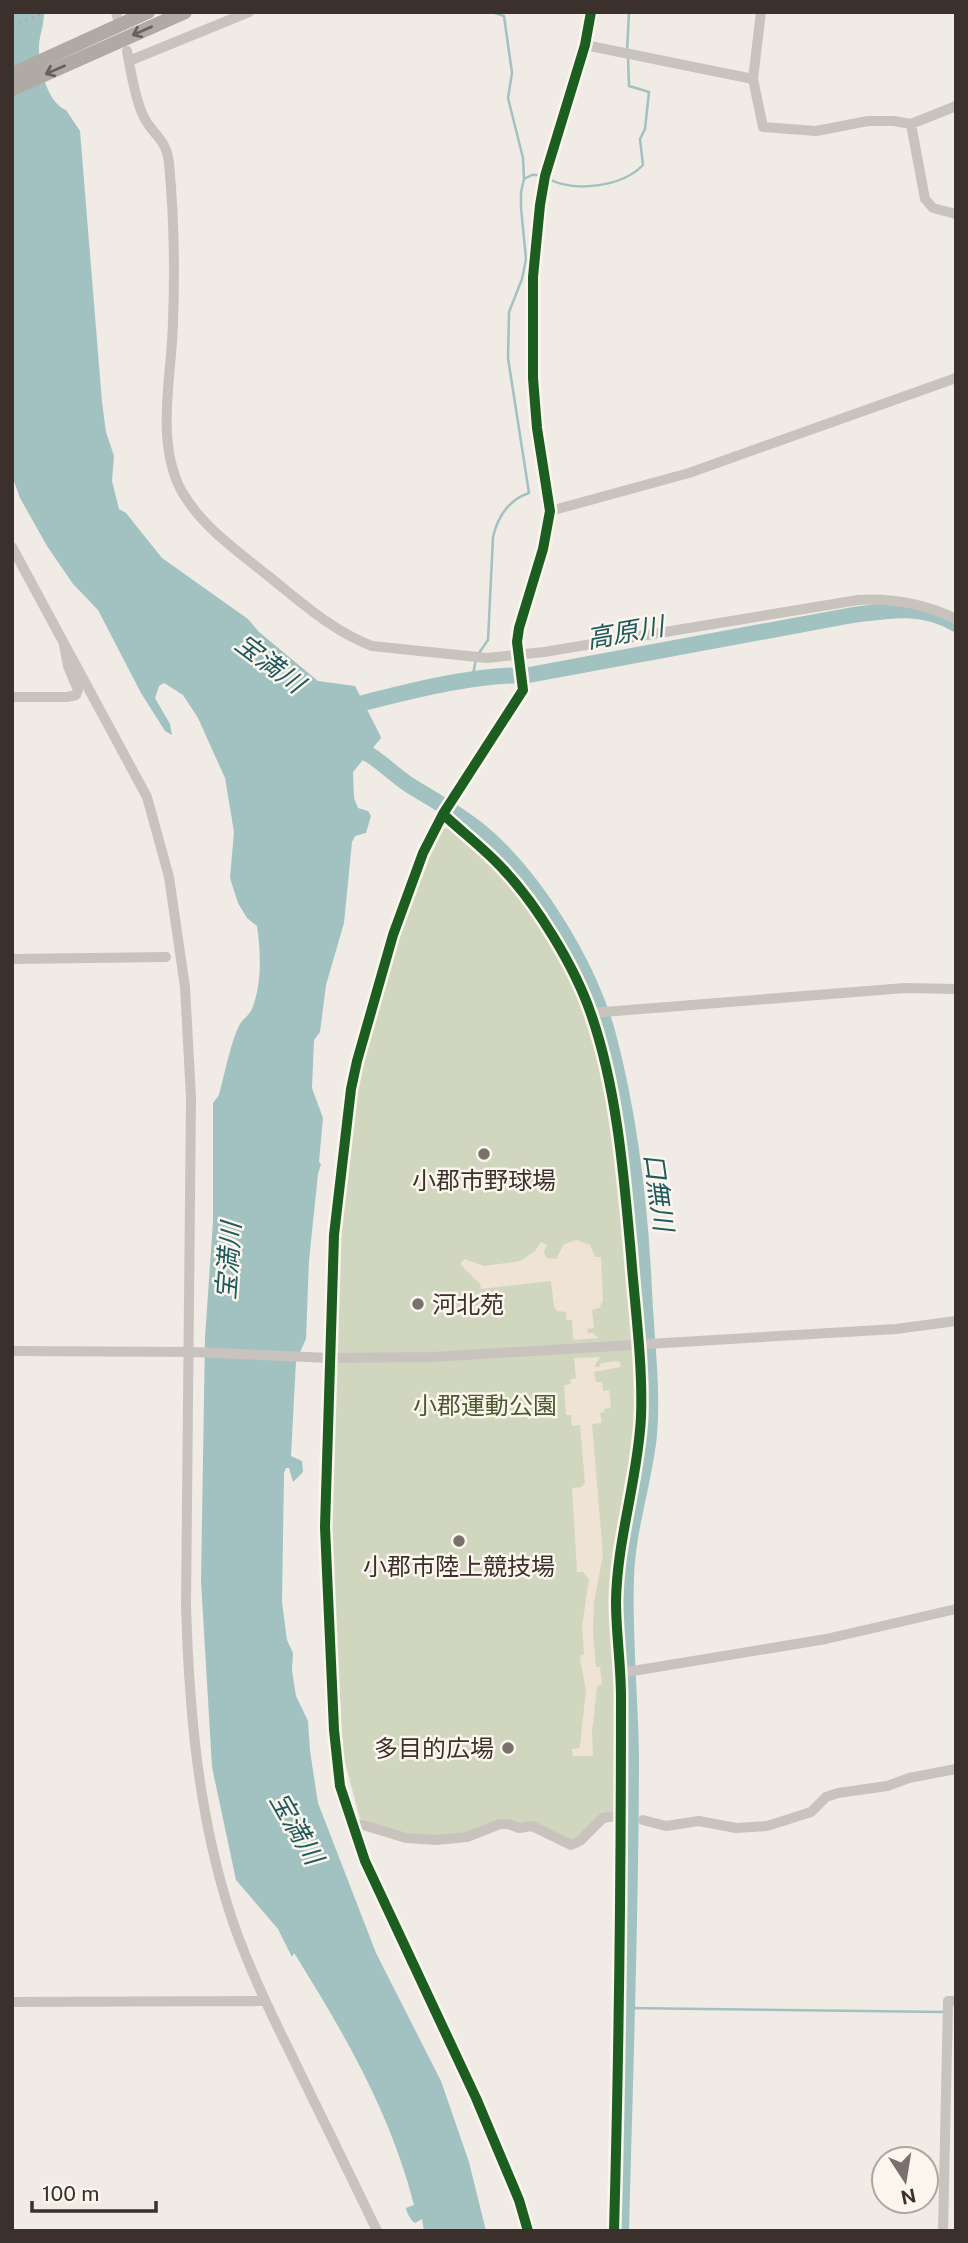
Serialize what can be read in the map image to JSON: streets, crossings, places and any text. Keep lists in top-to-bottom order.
{
  "water": ["高原川", "宝満川", "口無川"],
  "parks": ["小郡運動公園"],
  "places": [
    "小郡市野球場",
    "河北苑",
    "小郡市陸上競技場",
    "多目的広場"
  ],
  "scale_bar": "100 m",
  "north": "bottom"
}
